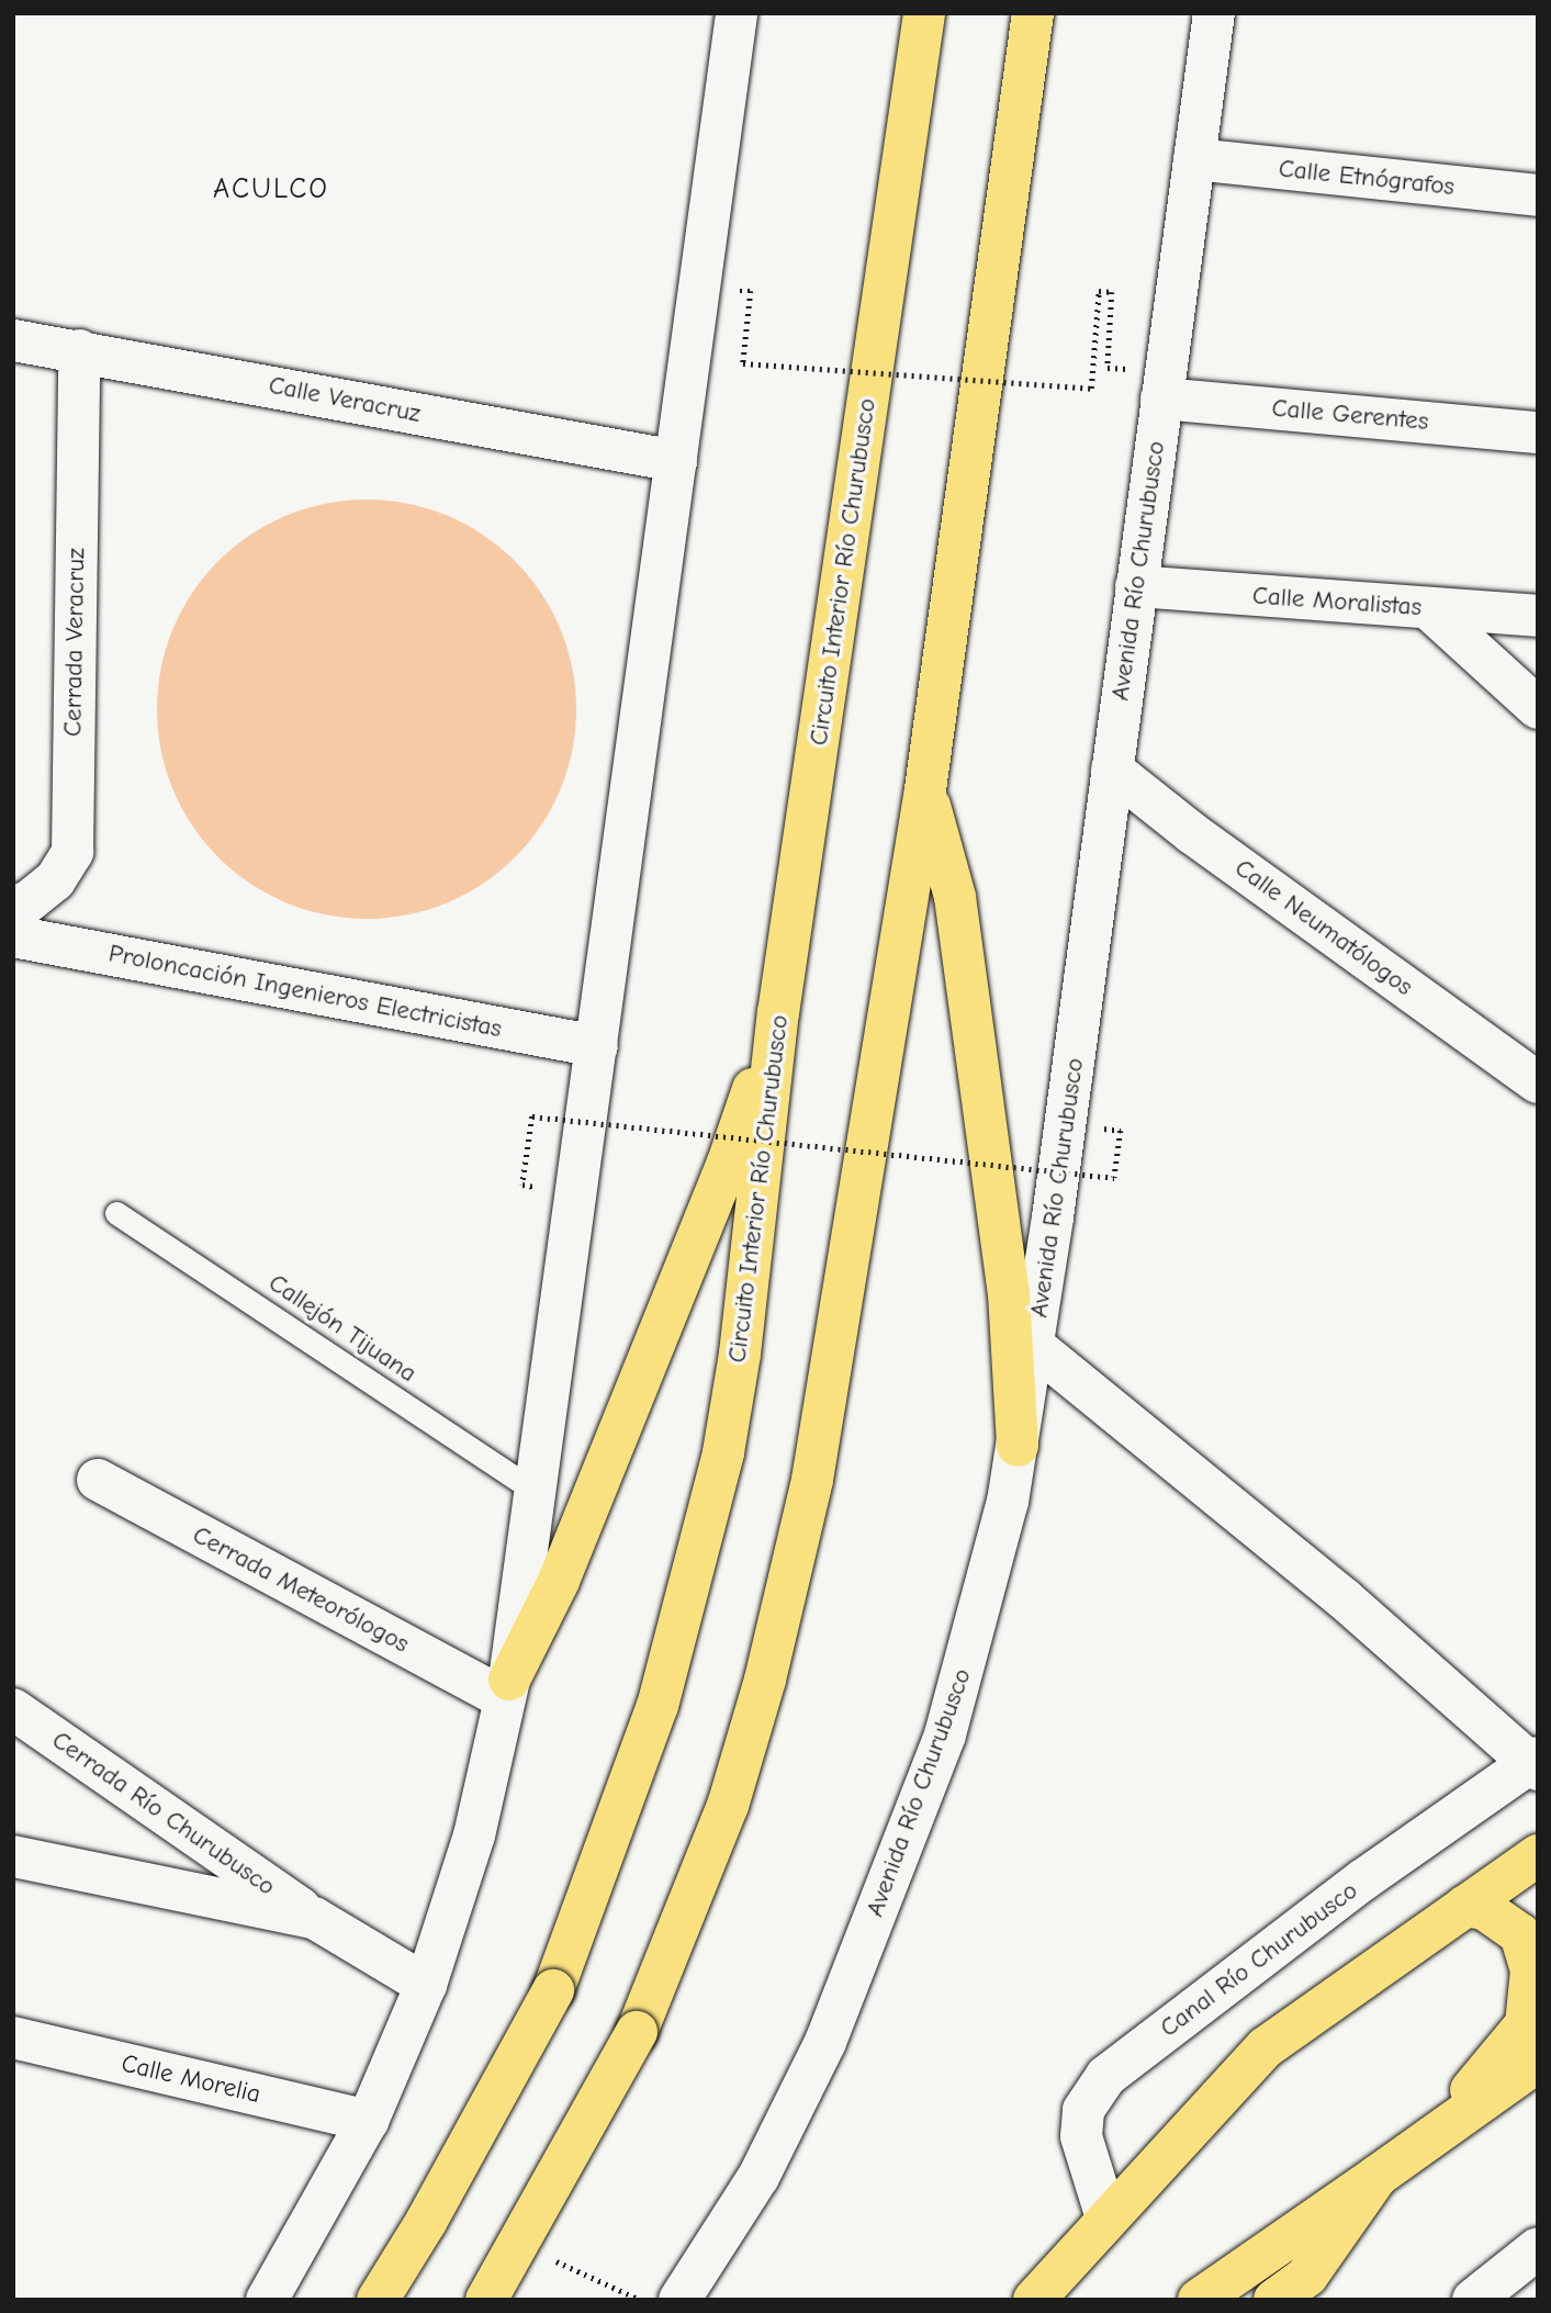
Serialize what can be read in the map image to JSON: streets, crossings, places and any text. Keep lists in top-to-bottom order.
{
  "streets": {
    "main road": ["Circuito Interior Río Churubusco"],
    "street": [
      "Calle Etnógrafos",
      "Calle Veracruz",
      "Calle Gerentes",
      "Avenida Río Churubusco",
      "Calle Moralistas",
      "Cerrada Veracruz",
      "Calle Neumatólogos",
      "Proloncación Ingenieros Electricistas",
      "Cerrada Meteorólogos",
      "Cerrada Río Churubusco",
      "Canal Río Churubusco",
      "Calle Morelia"
    ],
    "lane": ["Callejón Tijuana"]
  },
  "crossings": [
    ["Calle Etnógrafos", "Avenida Río Churubusco"],
    ["Calle Veracruz", "Cerrada Veracruz"],
    ["Calle Gerentes", "Avenida Río Churubusco"],
    ["Avenida Río Churubusco", "Calle Moralistas"],
    ["Avenida Río Churubusco", "Calle Neumatólogos"]
  ],
  "districts": ["ACULCO"]
}
